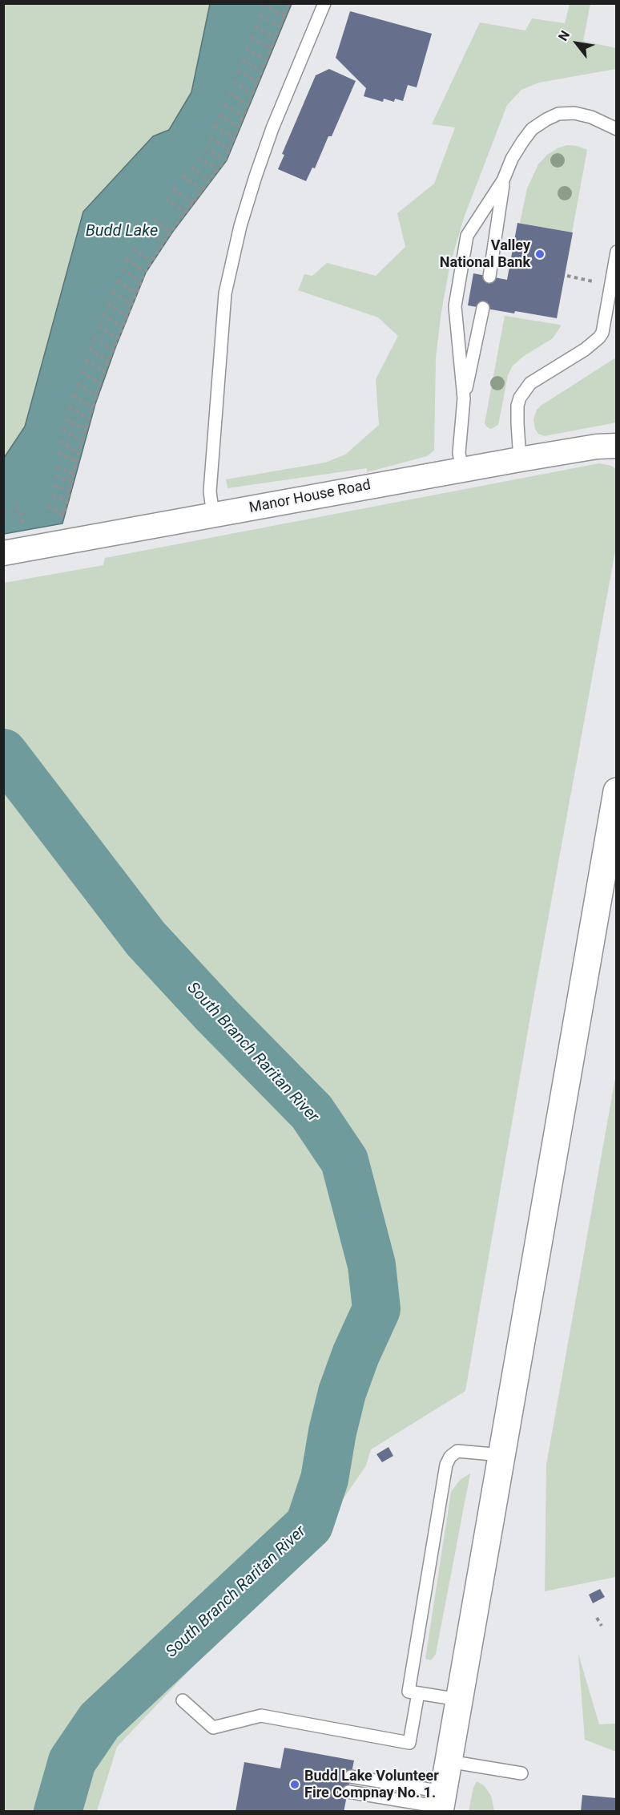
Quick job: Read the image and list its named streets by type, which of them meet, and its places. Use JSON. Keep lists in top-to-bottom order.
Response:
{
  "streets": {
    "street": ["Manor House Road"]
  },
  "water": ["Budd Lake", "South Branch Raritan River"],
  "places": ["Valley National Bank", "Budd Lake Volunteer Fire Compnay No. 1."],
  "north": "top left"
}
